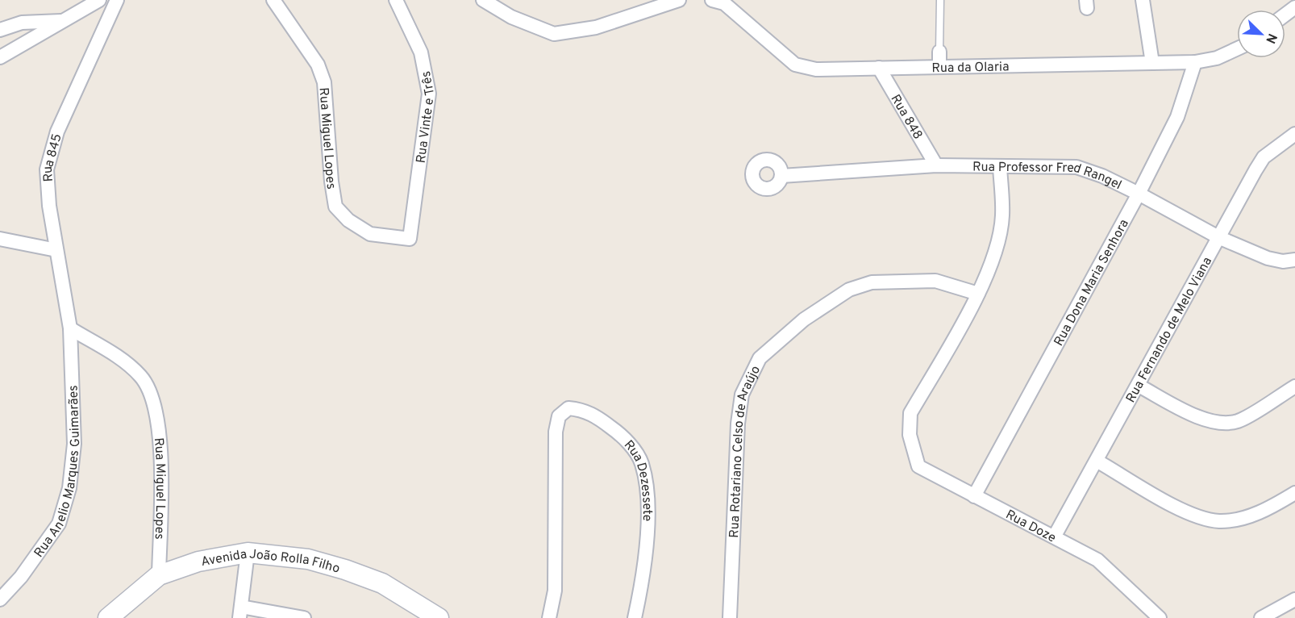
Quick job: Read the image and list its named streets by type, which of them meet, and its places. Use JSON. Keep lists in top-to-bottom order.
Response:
{
  "streets": {
    "street": [
      "Rua da Olaria",
      "Rua Vinte e Três",
      "Rua 848",
      "Rua Miguel Lopes",
      "Rua 845",
      "Rua Professor Fred Rangel",
      "Rua Dona Maria Senhora",
      "Rua Fernando de Melo Viana",
      "Rua Rotariano Celso de Araújo",
      "Rua Anelio Marques Guimarães",
      "Rua Dezessete",
      "Rua Doze",
      "Avenida João Rolla Filho"
    ]
  },
  "crossings": [
    ["Rua da Olaria", "Rua 848"],
    ["Rua da Olaria", "Rua Dona Maria Senhora"],
    ["Rua Vinte e Três", "Rua Miguel Lopes"],
    ["Rua 848", "Rua Professor Fred Rangel"],
    ["Rua Miguel Lopes", "Rua 845"],
    ["Rua Miguel Lopes", "Rua Anelio Marques Guimarães"],
    ["Rua Miguel Lopes", "Avenida João Rolla Filho"],
    ["Rua 845", "Rua Anelio Marques Guimarães"],
    ["Rua Professor Fred Rangel", "Rua Dona Maria Senhora"],
    ["Rua Professor Fred Rangel", "Rua Fernando de Melo Viana"],
    ["Rua Dona Maria Senhora", "Rua Doze"],
    ["Rua Fernando de Melo Viana", "Rua Doze"],
    ["Rua Rotariano Celso de Araújo", "Rua Doze"]
  ],
  "north": "bottom right"
}
